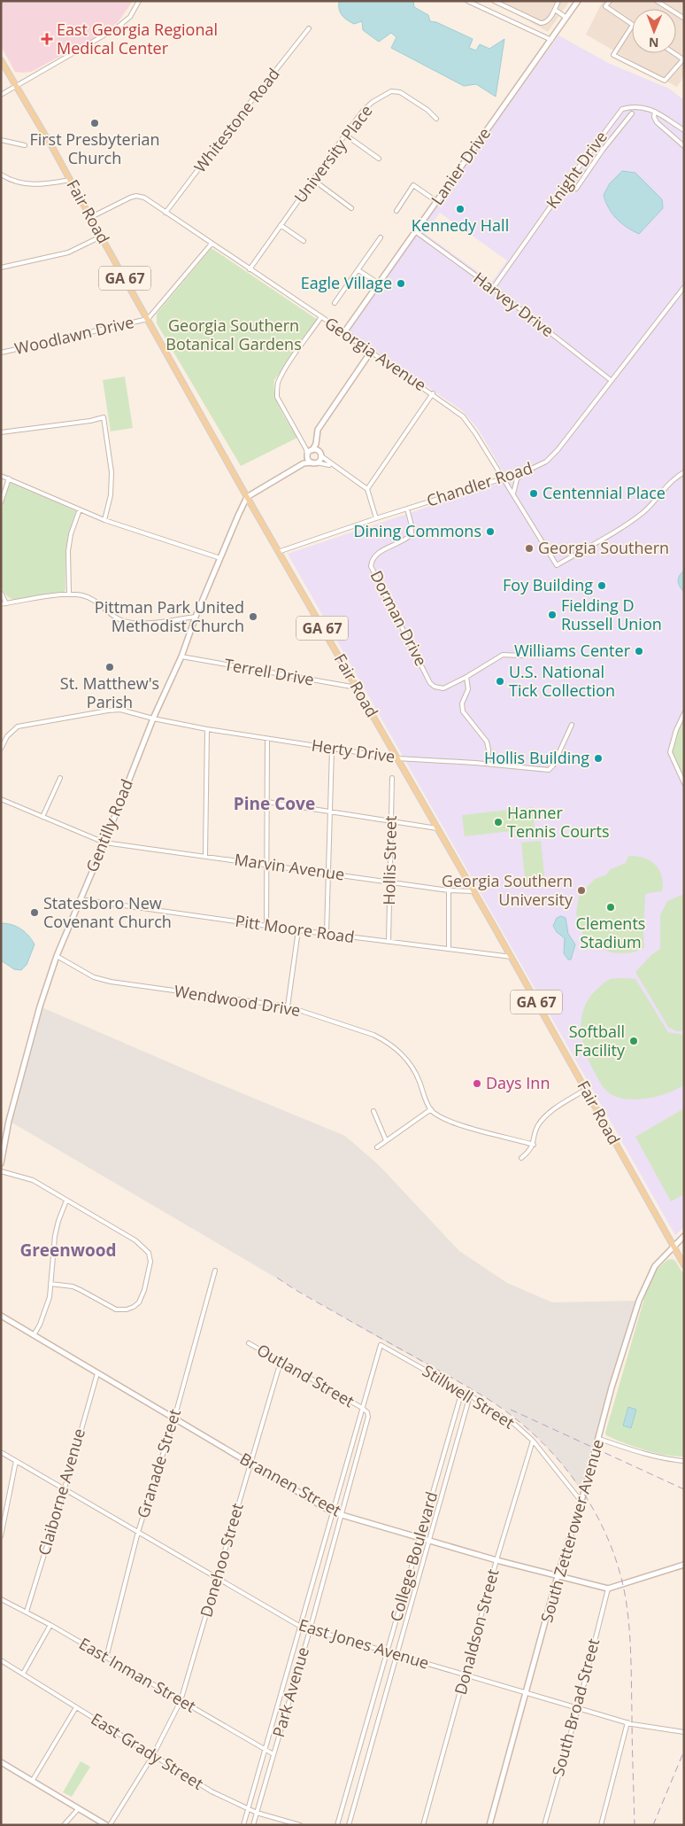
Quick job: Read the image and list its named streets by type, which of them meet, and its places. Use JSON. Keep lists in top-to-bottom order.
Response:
{
  "streets": {
    "main road": ["Fair Road", "GA 67"],
    "street": [
      "Whitestone Road",
      "University Place",
      "Lanier Drive",
      "Knight Drive",
      "Harvey Drive",
      "Woodlawn Drive",
      "Georgia Avenue",
      "Chandler Road",
      "Dorman Drive",
      "Terrell Drive",
      "Herty Drive",
      "Gentilly Road",
      "Hollis Street",
      "Marvin Avenue",
      "Pitt Moore Road",
      "Wendwood Drive",
      "Outland Street",
      "Stillwell Street",
      "Granade Street",
      "Brannen Street",
      "Claiborne Avenue",
      "South Zetterower Avenue",
      "College Boulevard",
      "Donehoo Street",
      "Donaldson Street",
      "East Jones Avenue",
      "East Inman Street",
      "Park Avenue",
      "South Broad Street",
      "East Grady Street"
    ]
  },
  "crossings": [
    ["Whitestone Road", "Georgia Avenue"],
    ["University Place", "Georgia Avenue"],
    ["Lanier Drive", "Harvey Drive"],
    ["Lanier Drive", "Georgia Avenue"],
    ["Knight Drive", "Harvey Drive"],
    ["Fair Road", "Woodlawn Drive"],
    ["Fair Road", "Georgia Avenue"],
    ["Fair Road", "Chandler Road"],
    ["Fair Road", "Terrell Drive"],
    ["Fair Road", "Herty Drive"],
    ["Fair Road", "Gentilly Road"],
    ["Fair Road", "Marvin Avenue"],
    ["Fair Road", "Pitt Moore Road"],
    ["Fair Road", "South Zetterower Avenue"],
    ["Harvey Drive", "Chandler Road"],
    ["Georgia Avenue", "Chandler Road"],
    ["Chandler Road", "Dorman Drive"],
    ["Terrell Drive", "Gentilly Road"],
    ["Herty Drive", "Gentilly Road"],
    ["Gentilly Road", "Marvin Avenue"],
    ["Gentilly Road", "Pitt Moore Road"],
    ["Gentilly Road", "Wendwood Drive"],
    ["Hollis Street", "Marvin Avenue"],
    ["Hollis Street", "Pitt Moore Road"],
    ["Outland Street", "Donehoo Street"],
    ["Outland Street", "Park Avenue"],
    ["Stillwell Street", "South Zetterower Avenue"],
    ["Stillwell Street", "College Boulevard"],
    ["Stillwell Street", "Donaldson Street"],
    ["Stillwell Street", "Park Avenue"],
    ["Granade Street", "Brannen Street"],
    ["Granade Street", "East Jones Avenue"],
    ["Granade Street", "East Inman Street"],
    ["Brannen Street", "Claiborne Avenue"],
    ["Brannen Street", "South Zetterower Avenue"],
    ["Brannen Street", "College Boulevard"],
    ["Brannen Street", "Donehoo Street"],
    ["Brannen Street", "Donaldson Street"],
    ["Brannen Street", "Park Avenue"],
    ["Brannen Street", "South Broad Street"],
    ["Claiborne Avenue", "East Jones Avenue"],
    ["Claiborne Avenue", "East Inman Street"],
    ["South Zetterower Avenue", "East Jones Avenue"],
    ["College Boulevard", "East Jones Avenue"],
    ["Donehoo Street", "East Jones Avenue"],
    ["Donehoo Street", "East Inman Street"],
    ["Donehoo Street", "East Grady Street"],
    ["Donaldson Street", "East Jones Avenue"],
    ["East Jones Avenue", "Park Avenue"],
    ["East Jones Avenue", "South Broad Street"],
    ["East Inman Street", "Park Avenue"],
    ["Park Avenue", "East Grady Street"]
  ],
  "districts": ["Pine Cove", "Greenwood"],
  "parks": ["Georgia Southern Botanical Gardens"],
  "places": {
    "health": ["East Georgia Regional Medical Center"],
    "other": [
      "First Presbyterian Church",
      "Kennedy Hall",
      "Eagle Village",
      "Centennial Place",
      "Dining Commons",
      "Georgia Southern",
      "Foy Building",
      "Fielding D Russell Union",
      "Pittman Park United Methodist Church",
      "Williams Center",
      "St. Matthew's Parish",
      "U.S. National Tick Collection",
      "Hollis Building",
      "Hanner Tennis Courts",
      "Georgia Southern University",
      "Clements Stadium",
      "Statesboro New Covenant Church",
      "Softball Facility",
      "Days Inn"
    ]
  },
  "north": "bottom"
}
